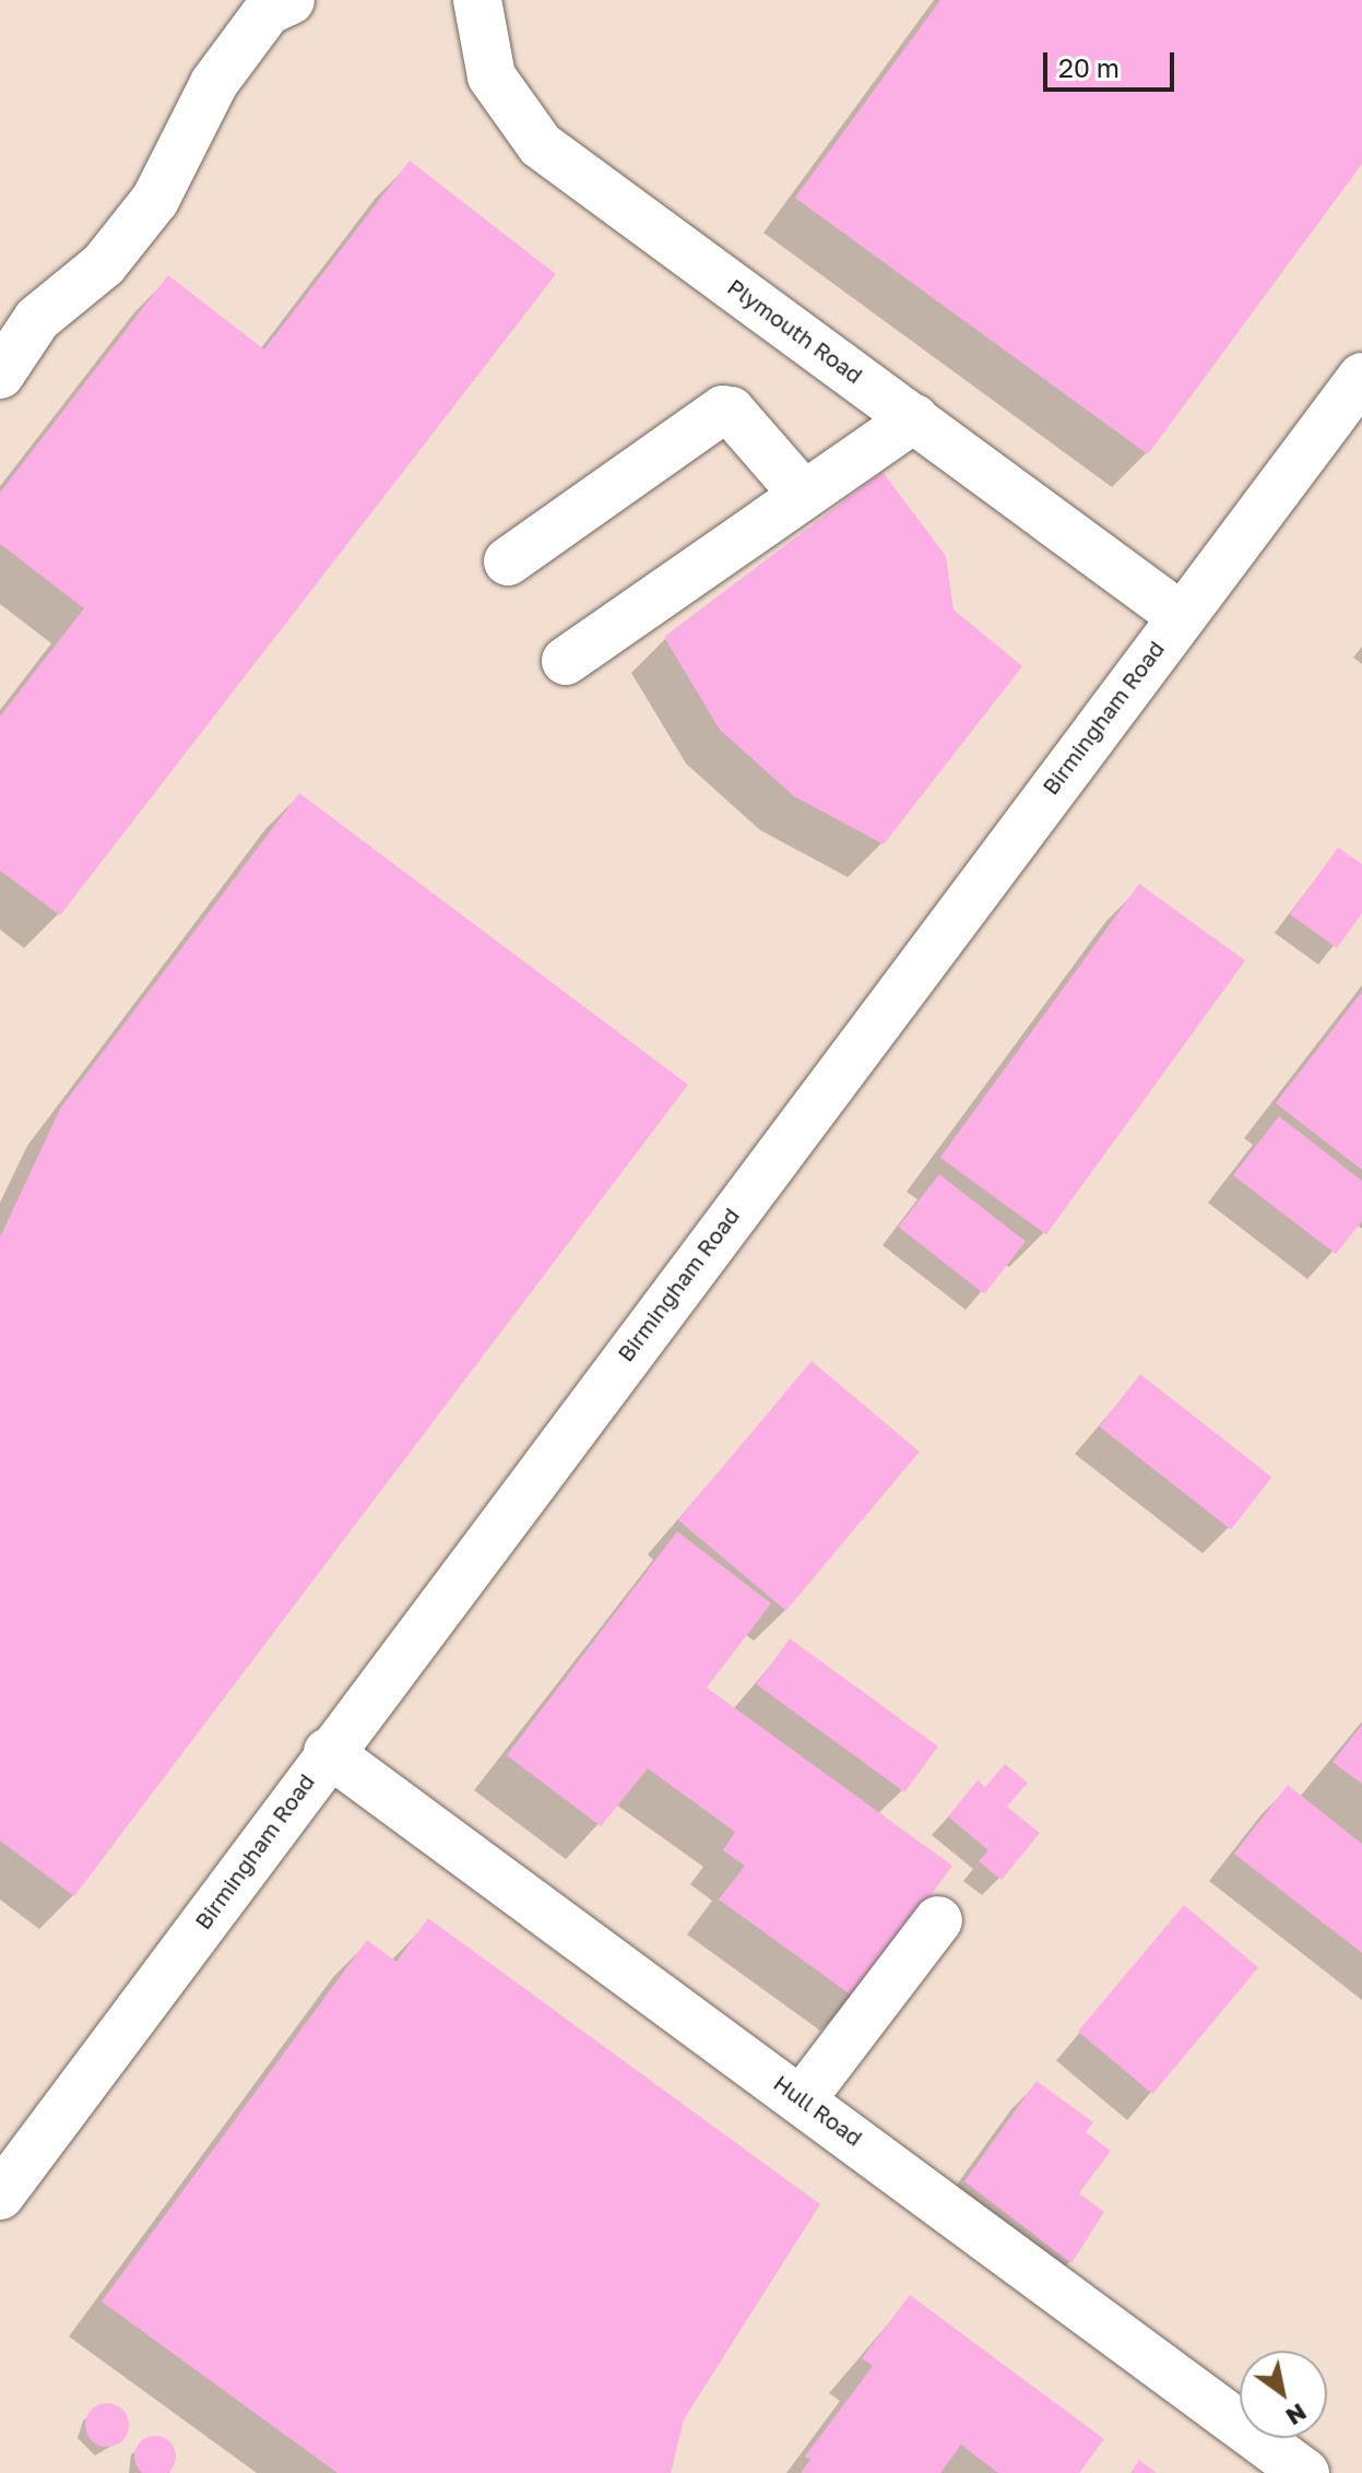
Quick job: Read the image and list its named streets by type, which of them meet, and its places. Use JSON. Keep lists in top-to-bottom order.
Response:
{
  "streets": {
    "street": ["Plymouth Road", "Birmingham Road", "Hull Road"]
  },
  "crossings": [
    ["Plymouth Road", "Birmingham Road"],
    ["Birmingham Road", "Hull Road"]
  ],
  "scale_bar": "20 m",
  "north": "bottom right"
}
